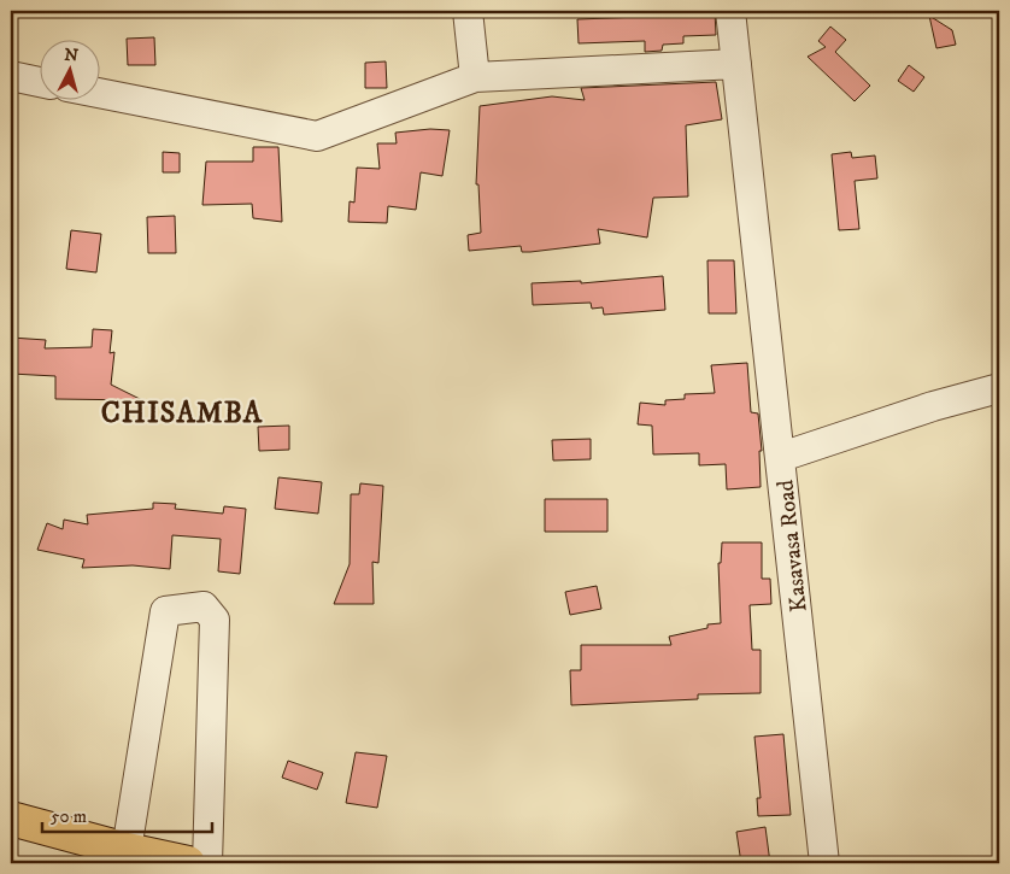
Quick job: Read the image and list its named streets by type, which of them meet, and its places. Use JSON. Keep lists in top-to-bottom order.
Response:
{
  "streets": {
    "street": ["Kasavasa Road"]
  },
  "districts": ["CHISAMBA"],
  "scale_bar": "50 m",
  "north": "top"
}
